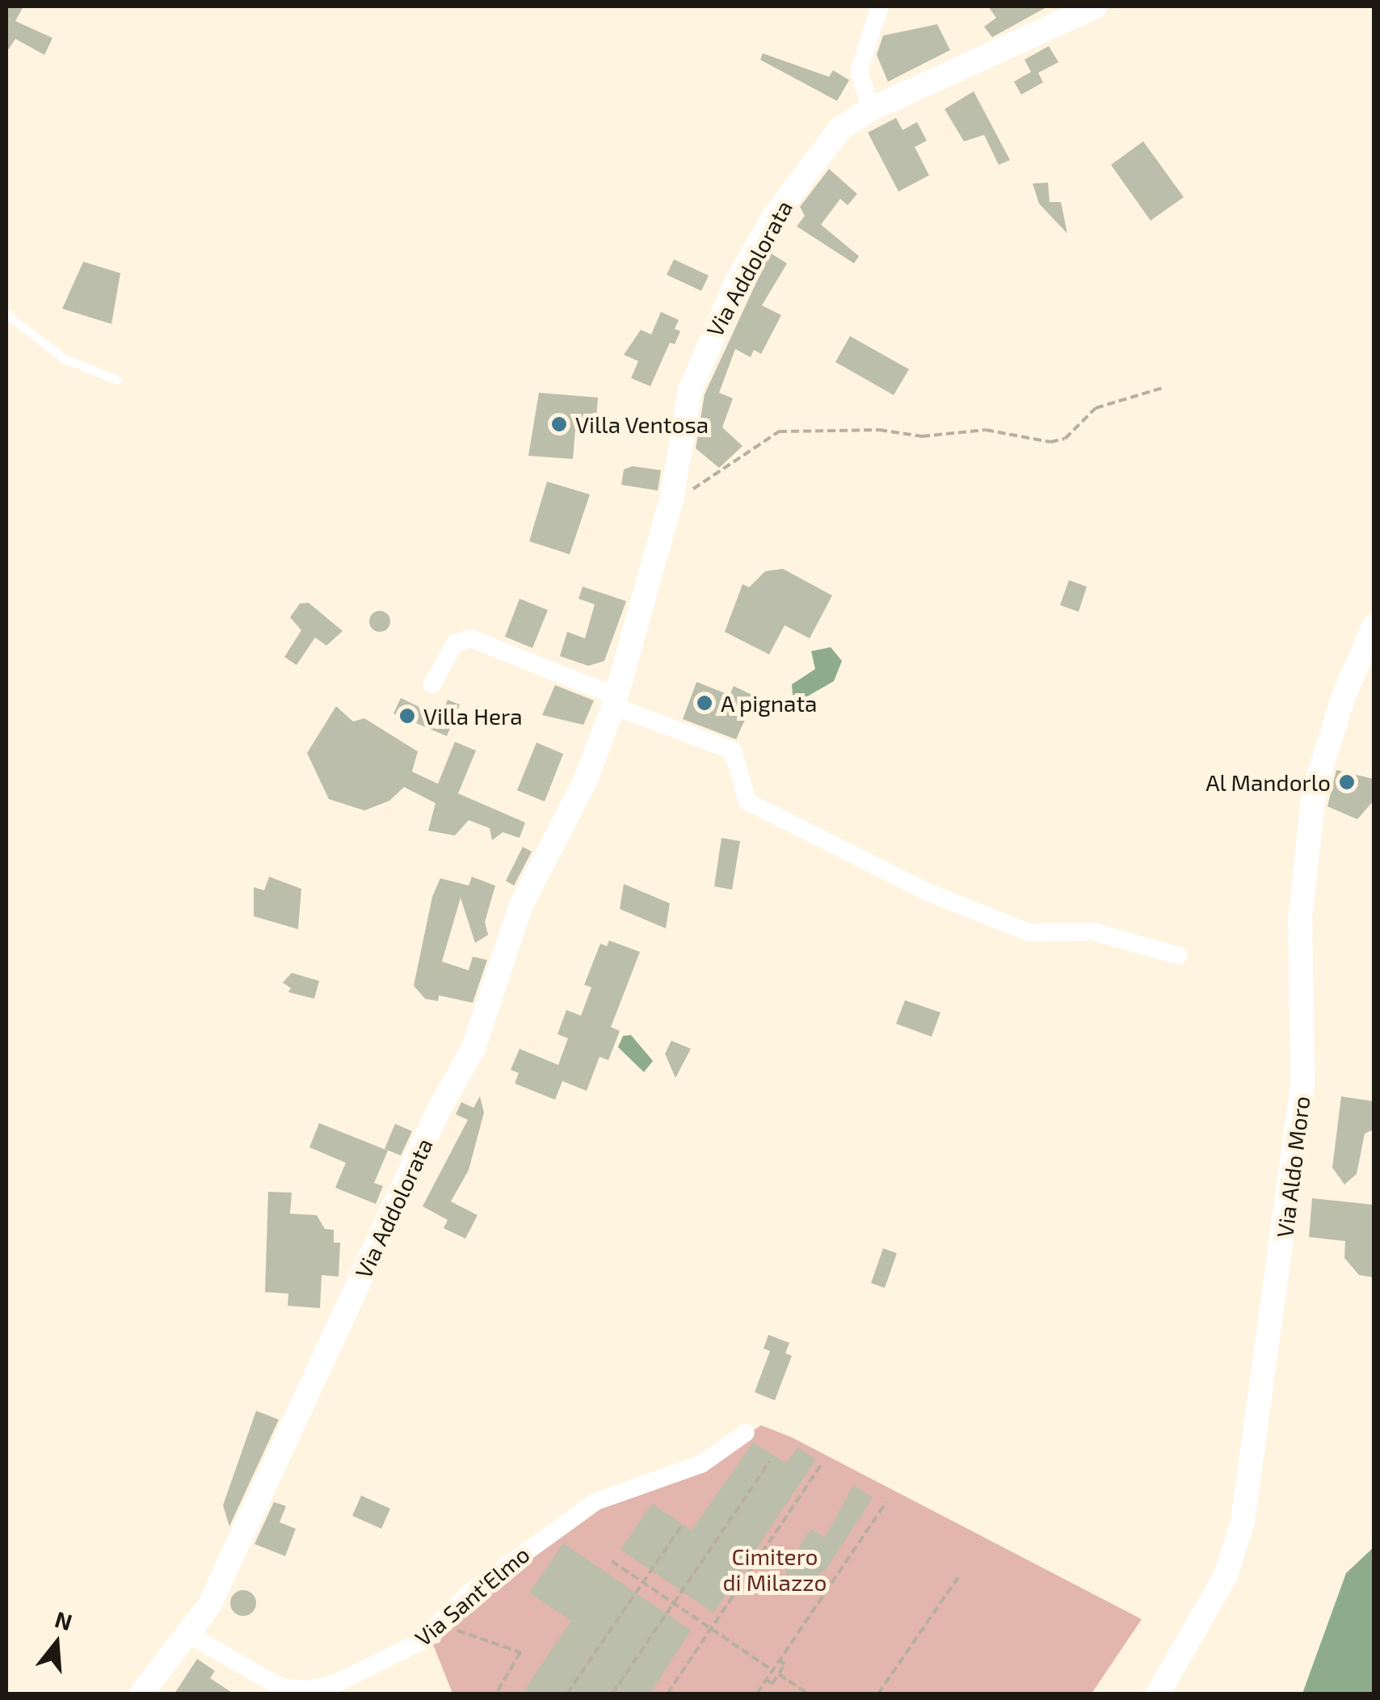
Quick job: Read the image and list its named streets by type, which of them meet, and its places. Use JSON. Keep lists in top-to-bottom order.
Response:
{
  "streets": {
    "street": ["Via Addolorata", "Via Aldo Moro", "Via Sant'Elmo"]
  },
  "crossings": [
    ["Via Addolorata", "Via Sant'Elmo"]
  ],
  "parks": ["Cimitero di Milazzo"],
  "places": [
    "Villa Ventosa",
    "A pignata",
    "Villa Hera",
    "Al Mandorlo"
  ],
  "north": "top"
}
